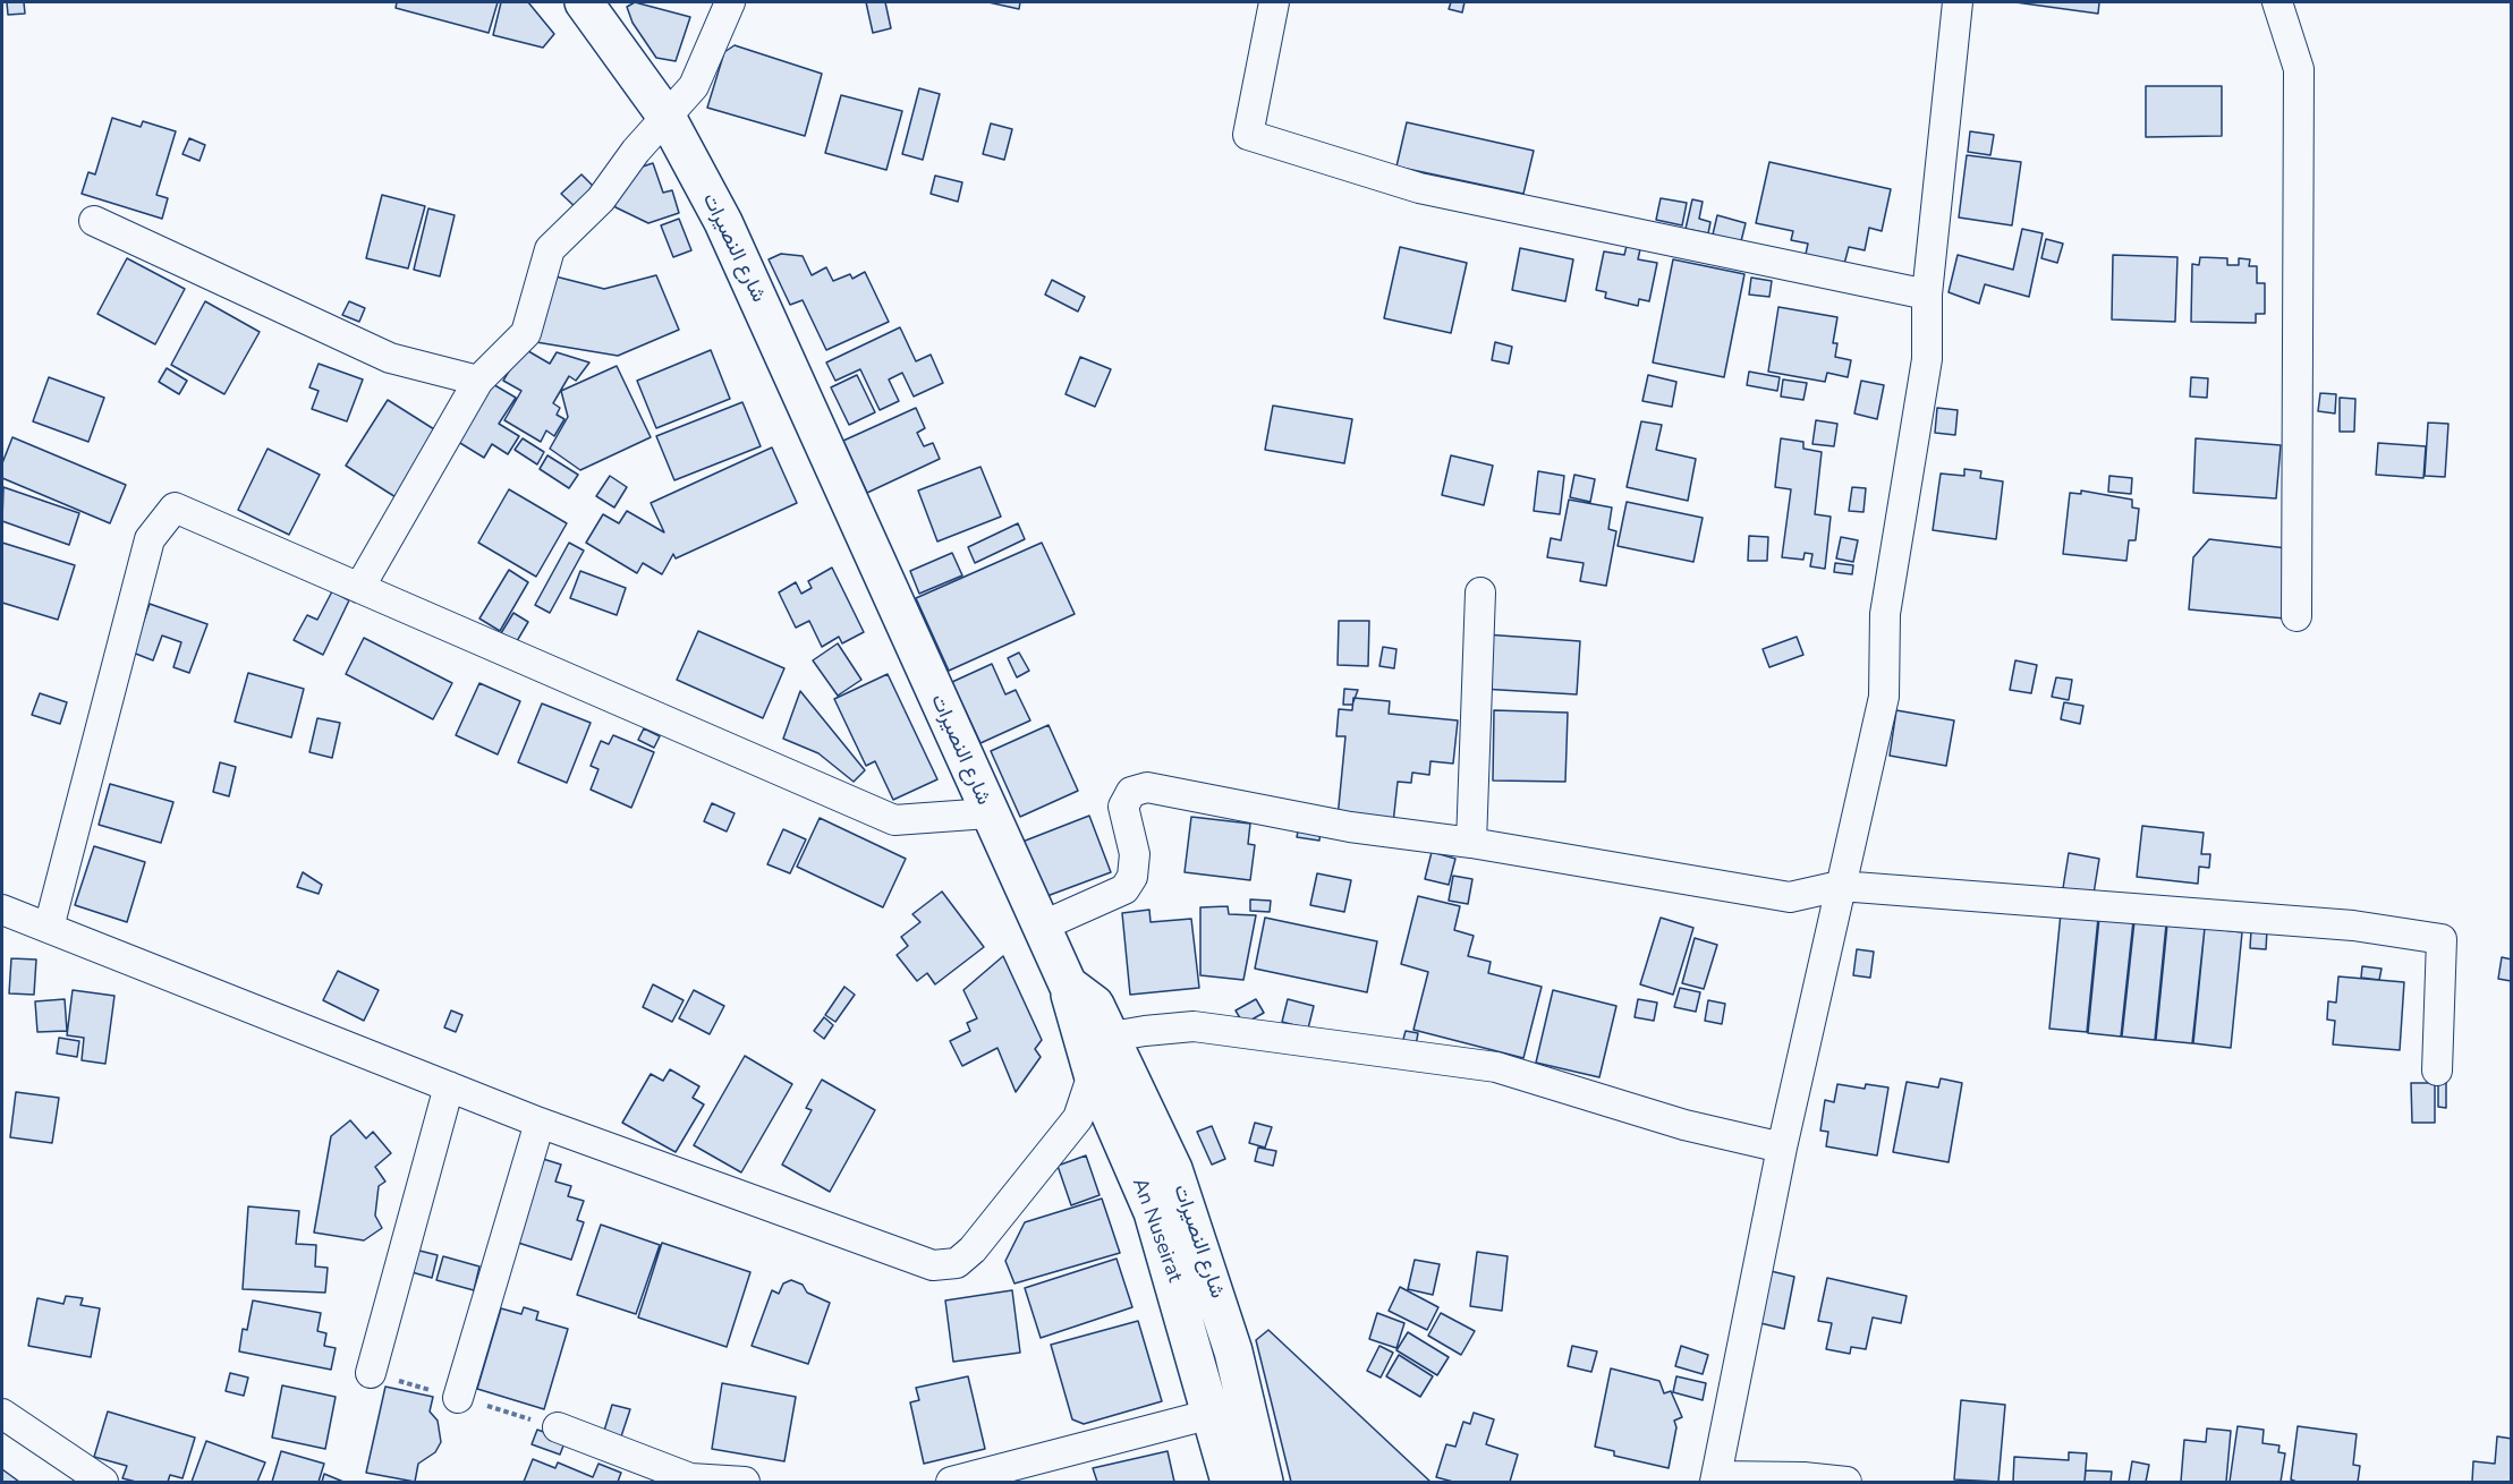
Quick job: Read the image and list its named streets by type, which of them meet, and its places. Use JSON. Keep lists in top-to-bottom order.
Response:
{
  "streets": {
    "main road": ["شارع النصيرات", "An Nuseirat"]
  },
  "crossings": [
    ["شارع النصيرات", "An Nuseirat"]
  ]
}
